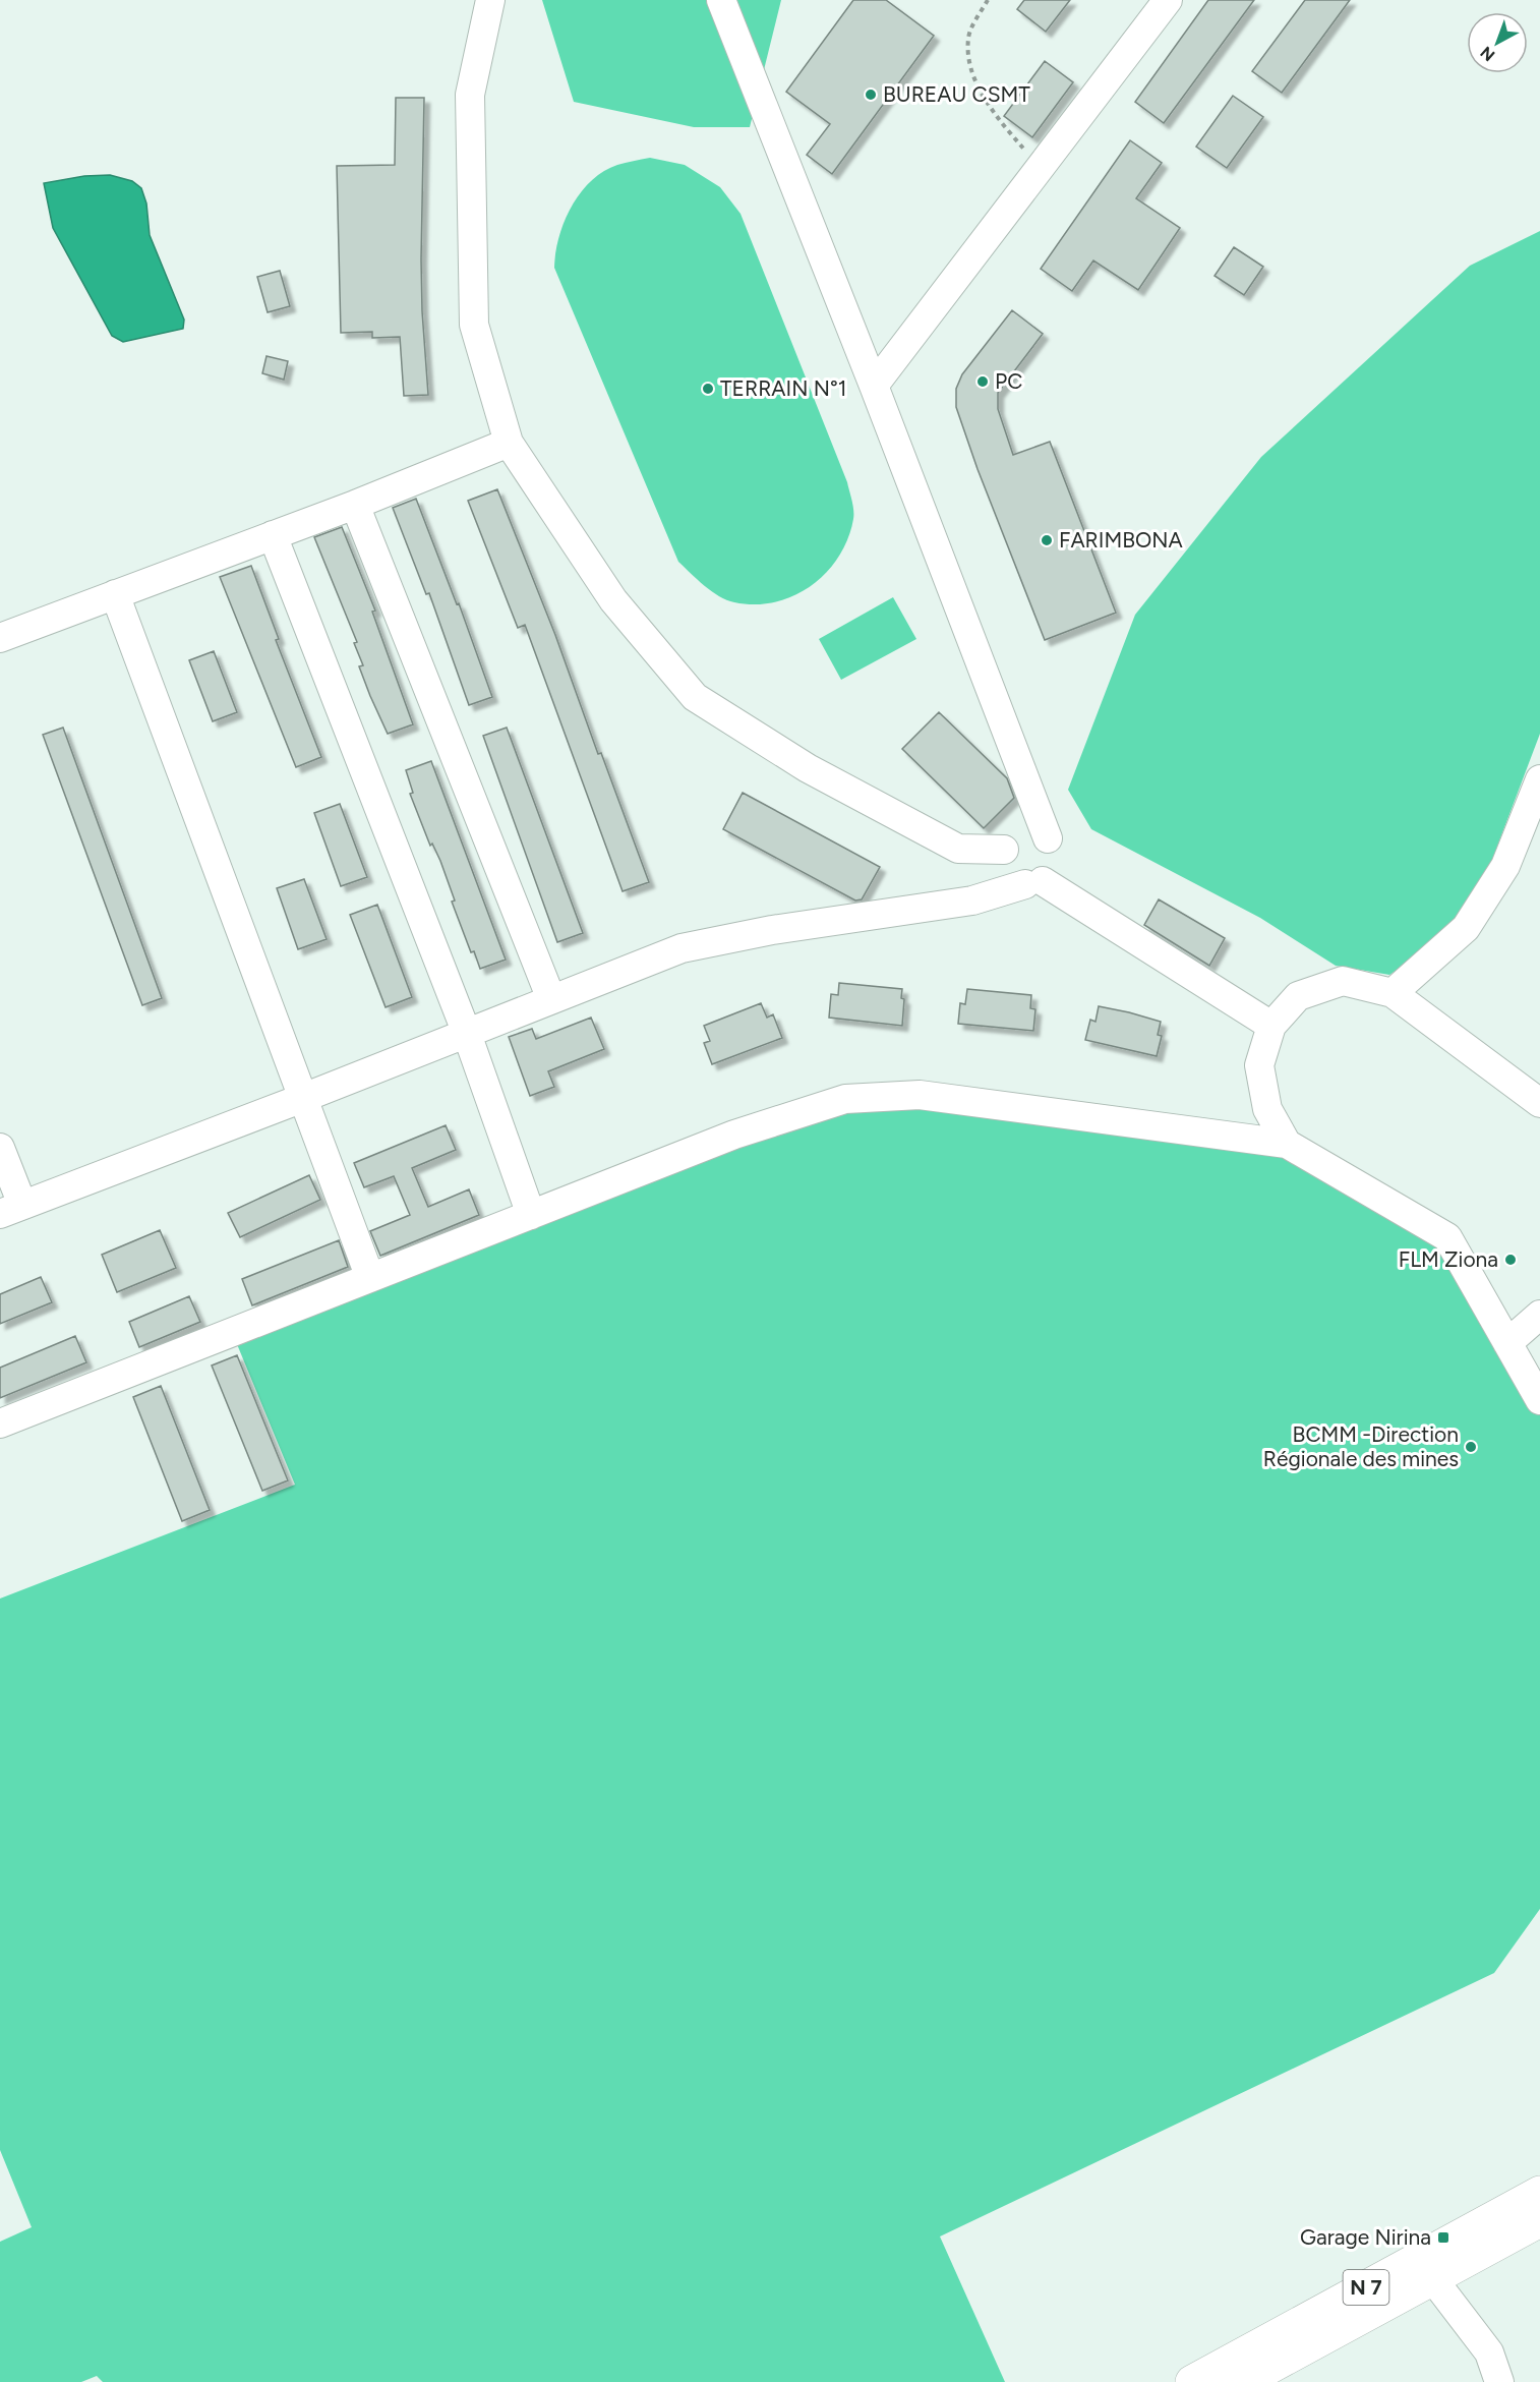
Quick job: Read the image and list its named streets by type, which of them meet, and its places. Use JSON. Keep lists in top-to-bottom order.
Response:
{
  "streets": {
    "main road": ["N 7"]
  },
  "places": {
    "other": [
      "BUREAU CSMT",
      "PC",
      "TERRAIN N°1",
      "FARIMBONA",
      "FLM Ziona",
      "BCMM -Direction Régionale des mines"
    ],
    "transit": ["Garage Nirina"]
  },
  "north": "bottom left"
}
